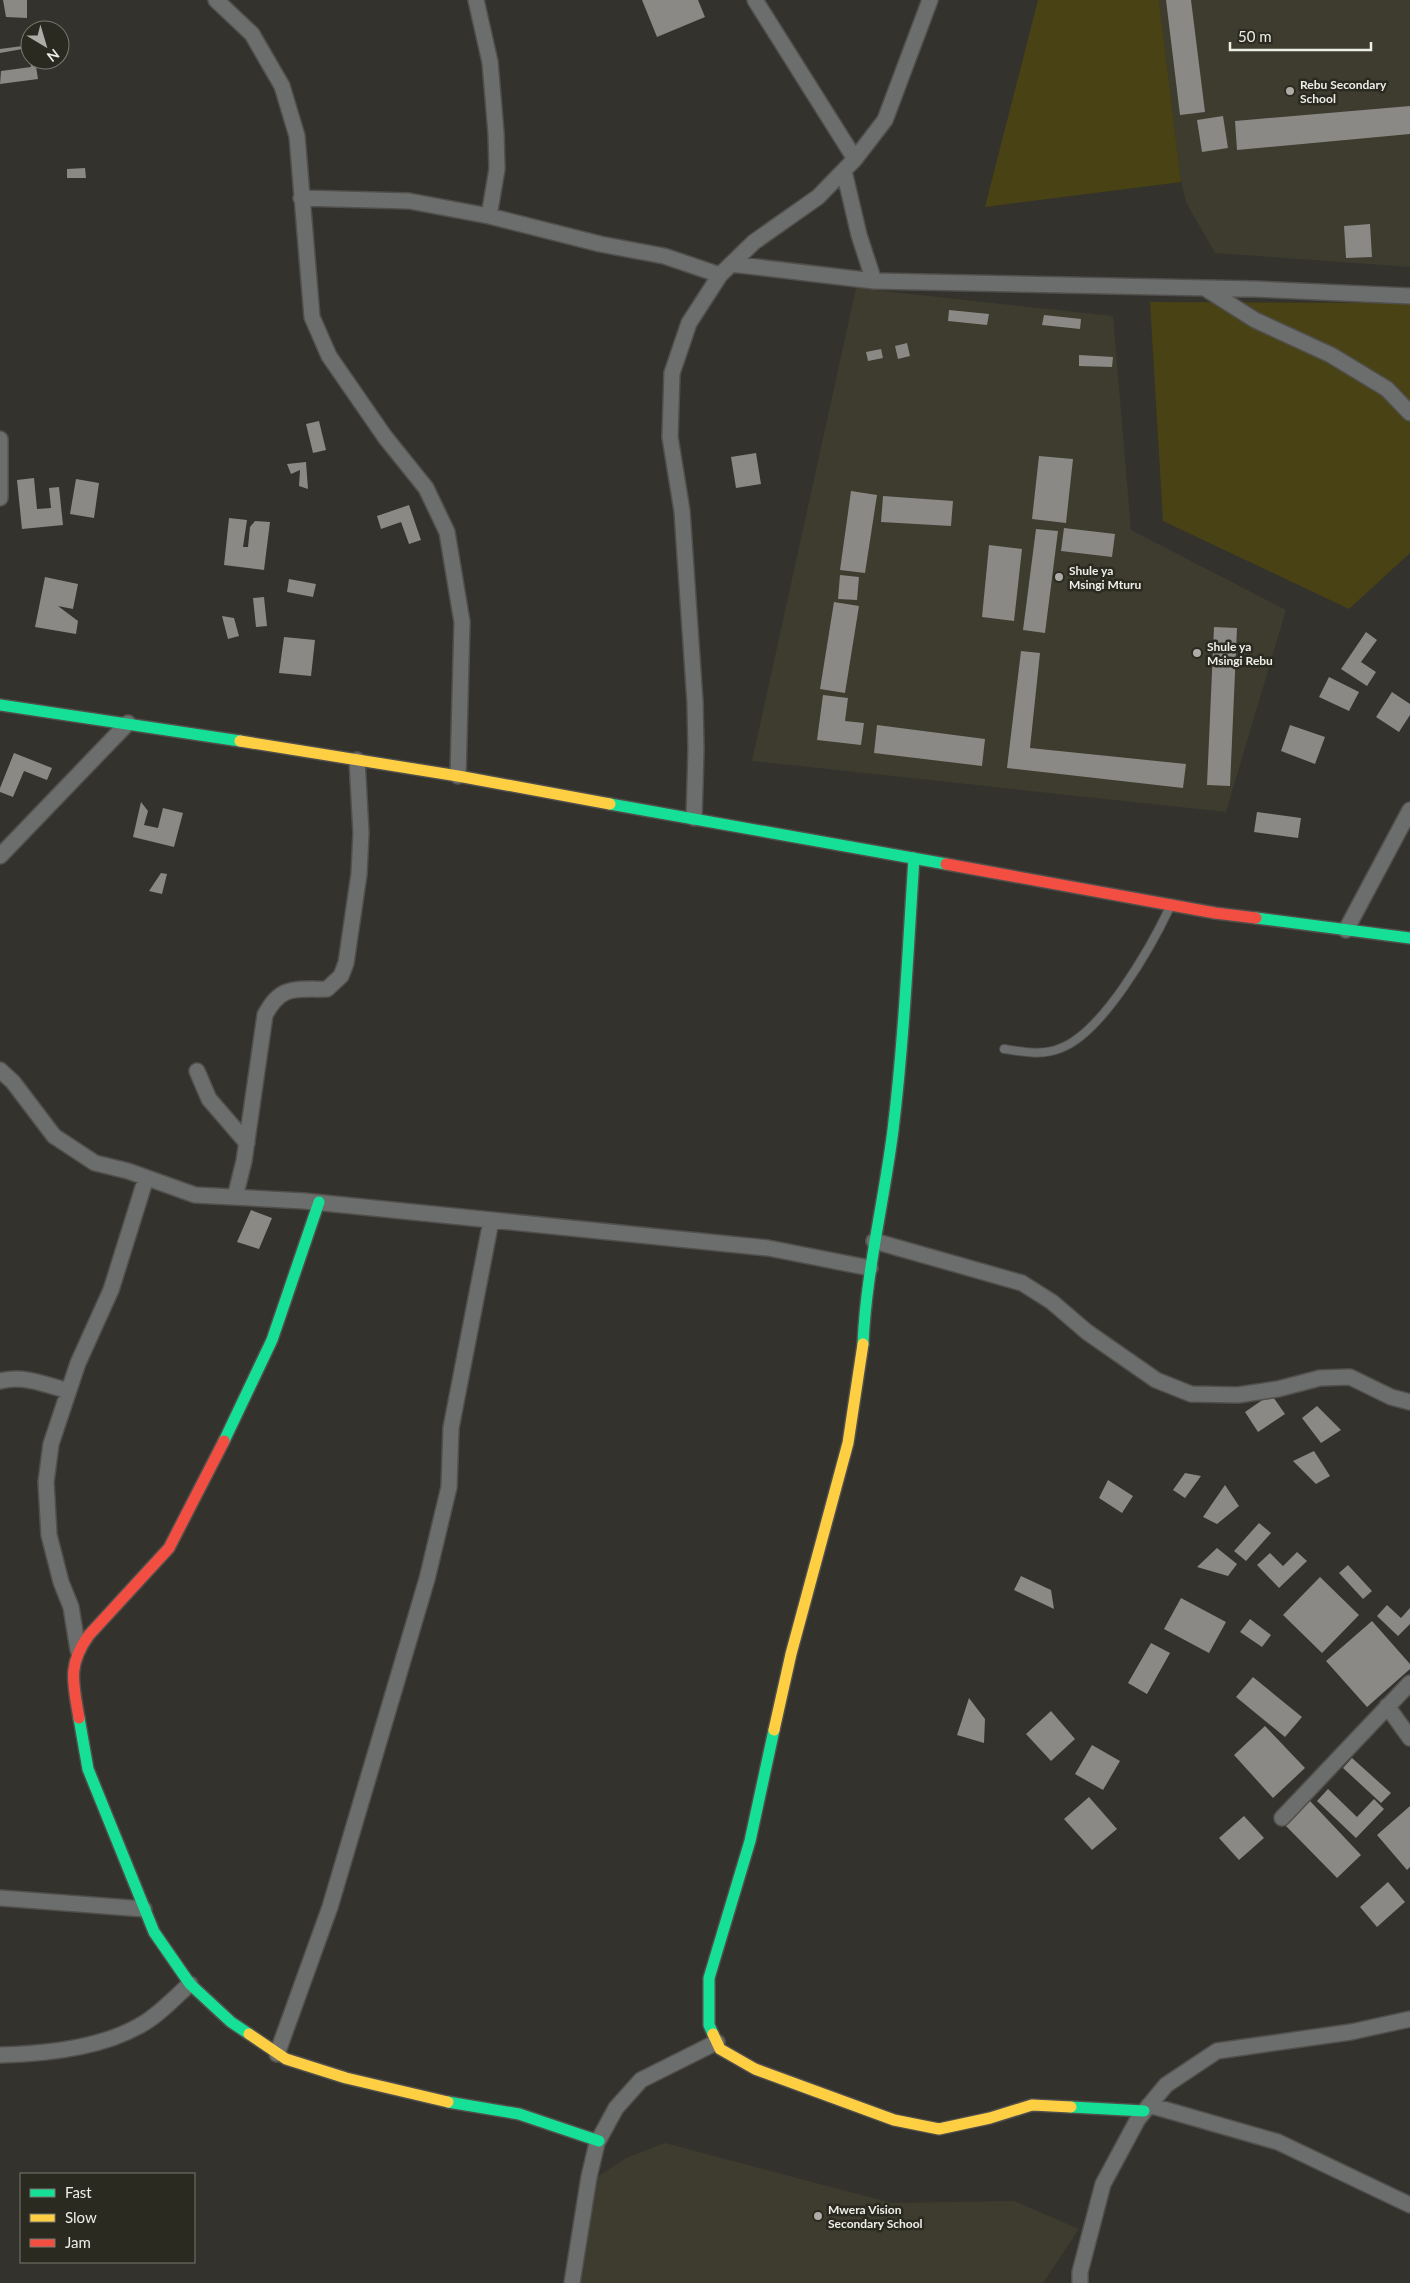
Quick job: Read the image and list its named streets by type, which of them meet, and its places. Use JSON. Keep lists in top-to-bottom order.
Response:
{
  "places": [
    "Rebu Secondary School",
    "Shule ya Msingi Mturu",
    "Shule ya Msingi Rebu",
    "Mwera Vision Secondary School"
  ],
  "legend": ["Fast", "Slow", "Jam"],
  "scale_bar": "50 m",
  "north": "bottom right"
}
